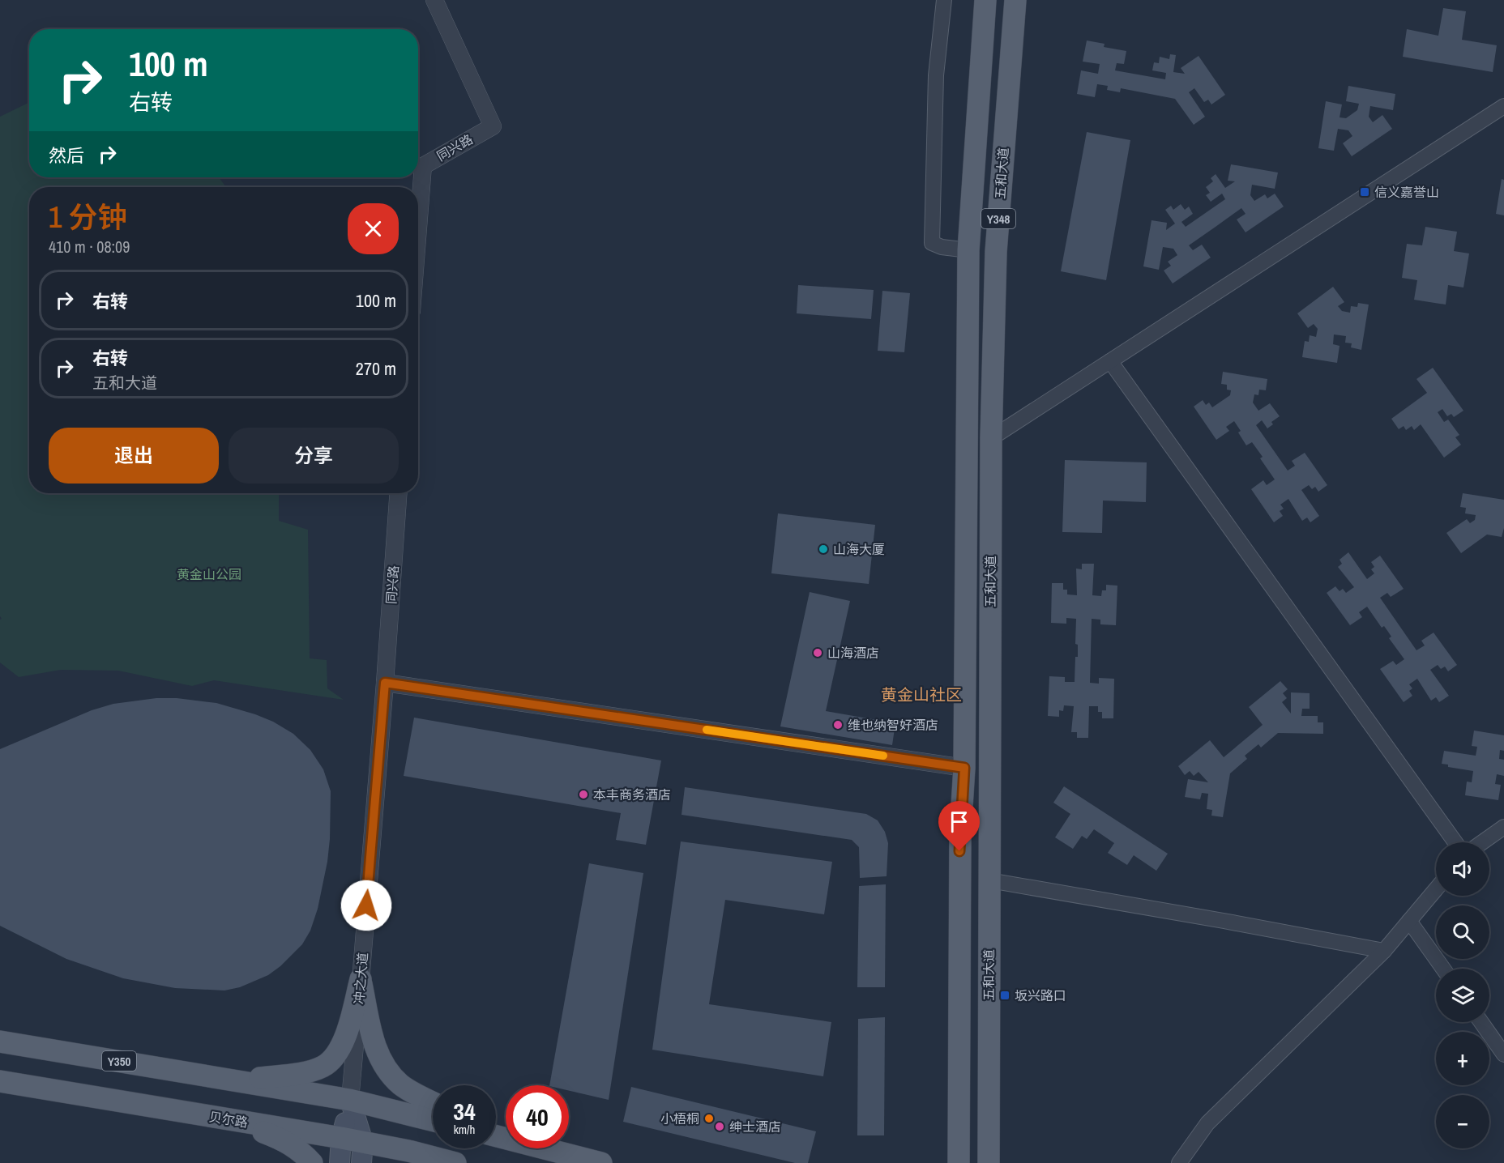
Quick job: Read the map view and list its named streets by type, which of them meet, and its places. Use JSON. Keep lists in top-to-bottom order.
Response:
{
  "streets": {
    "main road": [
      "五和大道",
      "Y348",
      "冲之大道",
      "Y350",
      "贝尔路"
    ],
    "street": ["同兴路"]
  },
  "crossings": [
    ["同兴路", "冲之大道"],
    ["冲之大道", "Y350"],
    ["冲之大道", "贝尔路"]
  ],
  "districts": ["黄金山社区"],
  "parks": ["黄金山公园"],
  "places": {
    "transit": ["信义嘉誉山", "坂兴路口"],
    "other": [
      "山海大厦",
      "山海酒店",
      "维也纳智好酒店",
      "本丰商务酒店",
      "小梧桐",
      "绅士酒店"
    ]
  },
  "page": {
    "turn": ["100 m", "右转"],
    "then": "然后",
    "heading": ["1 分钟", "410 m · 08:09"],
    "list": [
      {
        "name": "右转",
        "value": "100 m"
      },
      {
        "name": "右转",
        "note": "五和大道",
        "value": "270 m"
      }
    ],
    "buttons": ["退出", "分享"],
    "map_buttons": ["+", "−"],
    "speed": "34 km/h",
    "limit": "40"
  }
}
